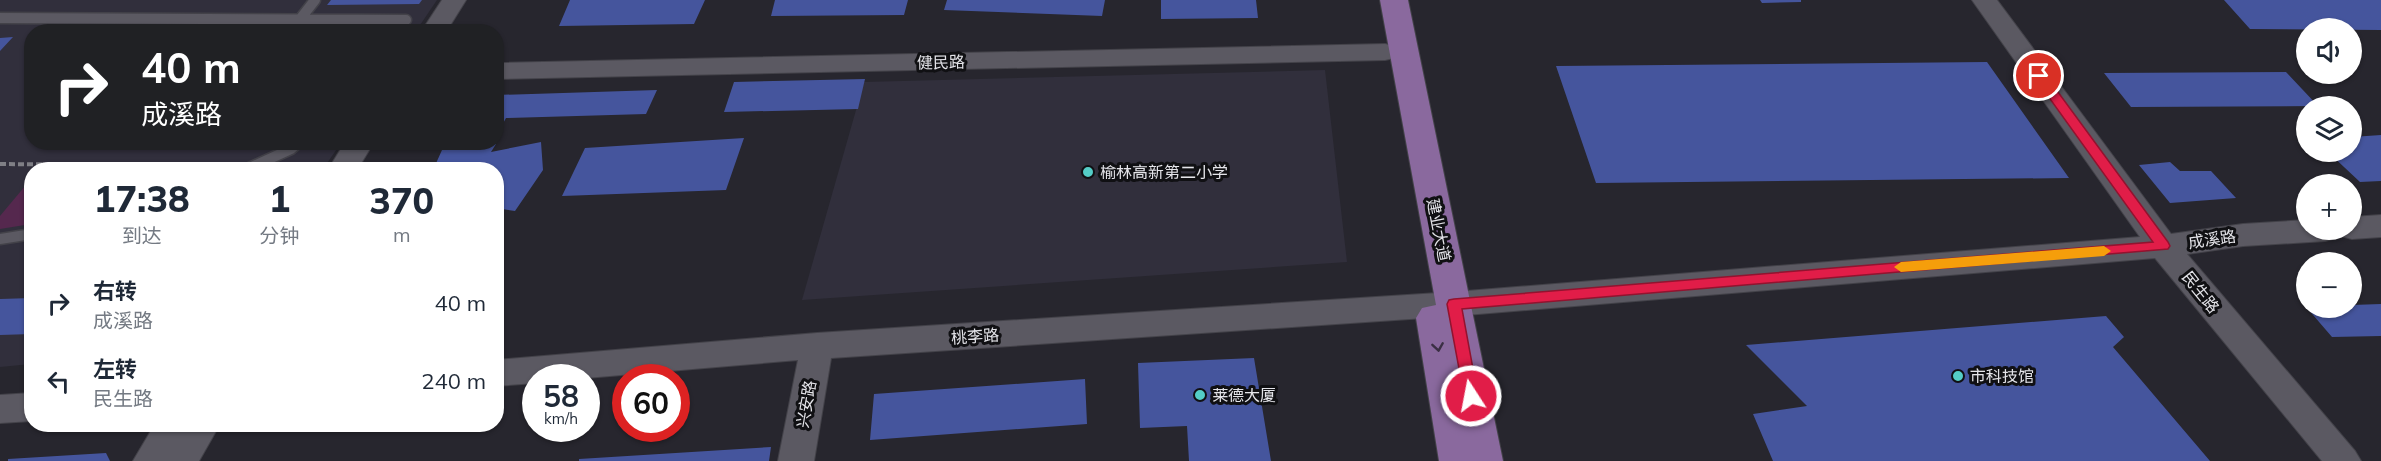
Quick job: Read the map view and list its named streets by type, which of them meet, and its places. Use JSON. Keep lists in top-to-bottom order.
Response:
{
  "streets": {
    "main road": [
      "健民路",
      "建业大道",
      "成溪路",
      "民生路",
      "桃李路",
      "兴安路"
    ]
  },
  "crossings": [
    ["健民路", "建业大道"],
    ["建业大道", "成溪路"],
    ["建业大道", "桃李路"],
    ["成溪路", "民生路"],
    ["成溪路", "桃李路"],
    ["桃李路", "兴安路"]
  ],
  "places": ["榆林高新第二小学", "市科技馆", "莱德大厦"],
  "page": {
    "map_buttons": ["+", "−"],
    "turn": ["40 m", "成溪路"],
    "eta": [
      "17:38",
      "到达",
      "1",
      "分钟",
      "370",
      "m"
    ],
    "list": [
      {
        "name": "右转",
        "note": "成溪路",
        "value": "40 m"
      },
      {
        "name": "左转",
        "note": "民生路",
        "value": "240 m"
      }
    ],
    "speed": "58 km/h",
    "limit": "60"
  }
}
